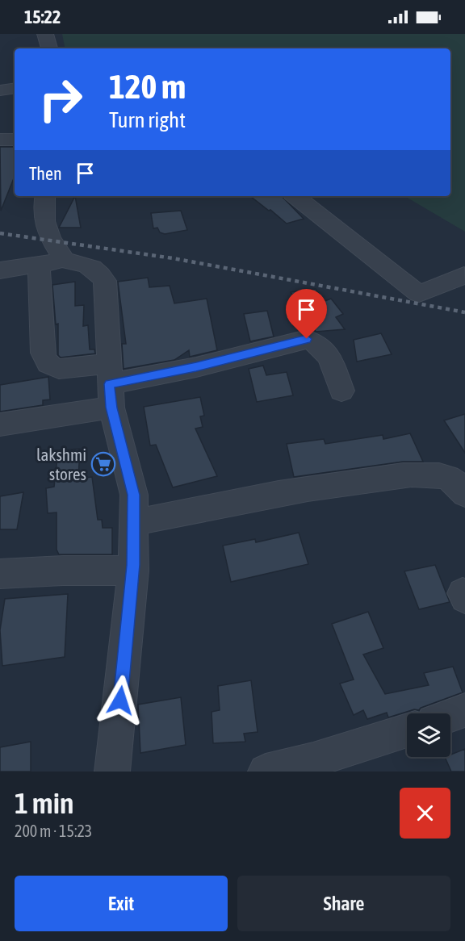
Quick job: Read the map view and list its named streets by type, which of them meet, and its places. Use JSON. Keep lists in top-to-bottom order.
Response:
{
  "places": {
    "supermarket": ["lakshmi stores"]
  },
  "page": {
    "status": "15:22",
    "turn": ["120 m", "Turn right"],
    "then": "Then",
    "heading": ["1 min", "200 m · 15:23"],
    "buttons": ["Exit", "Share"]
  }
}
